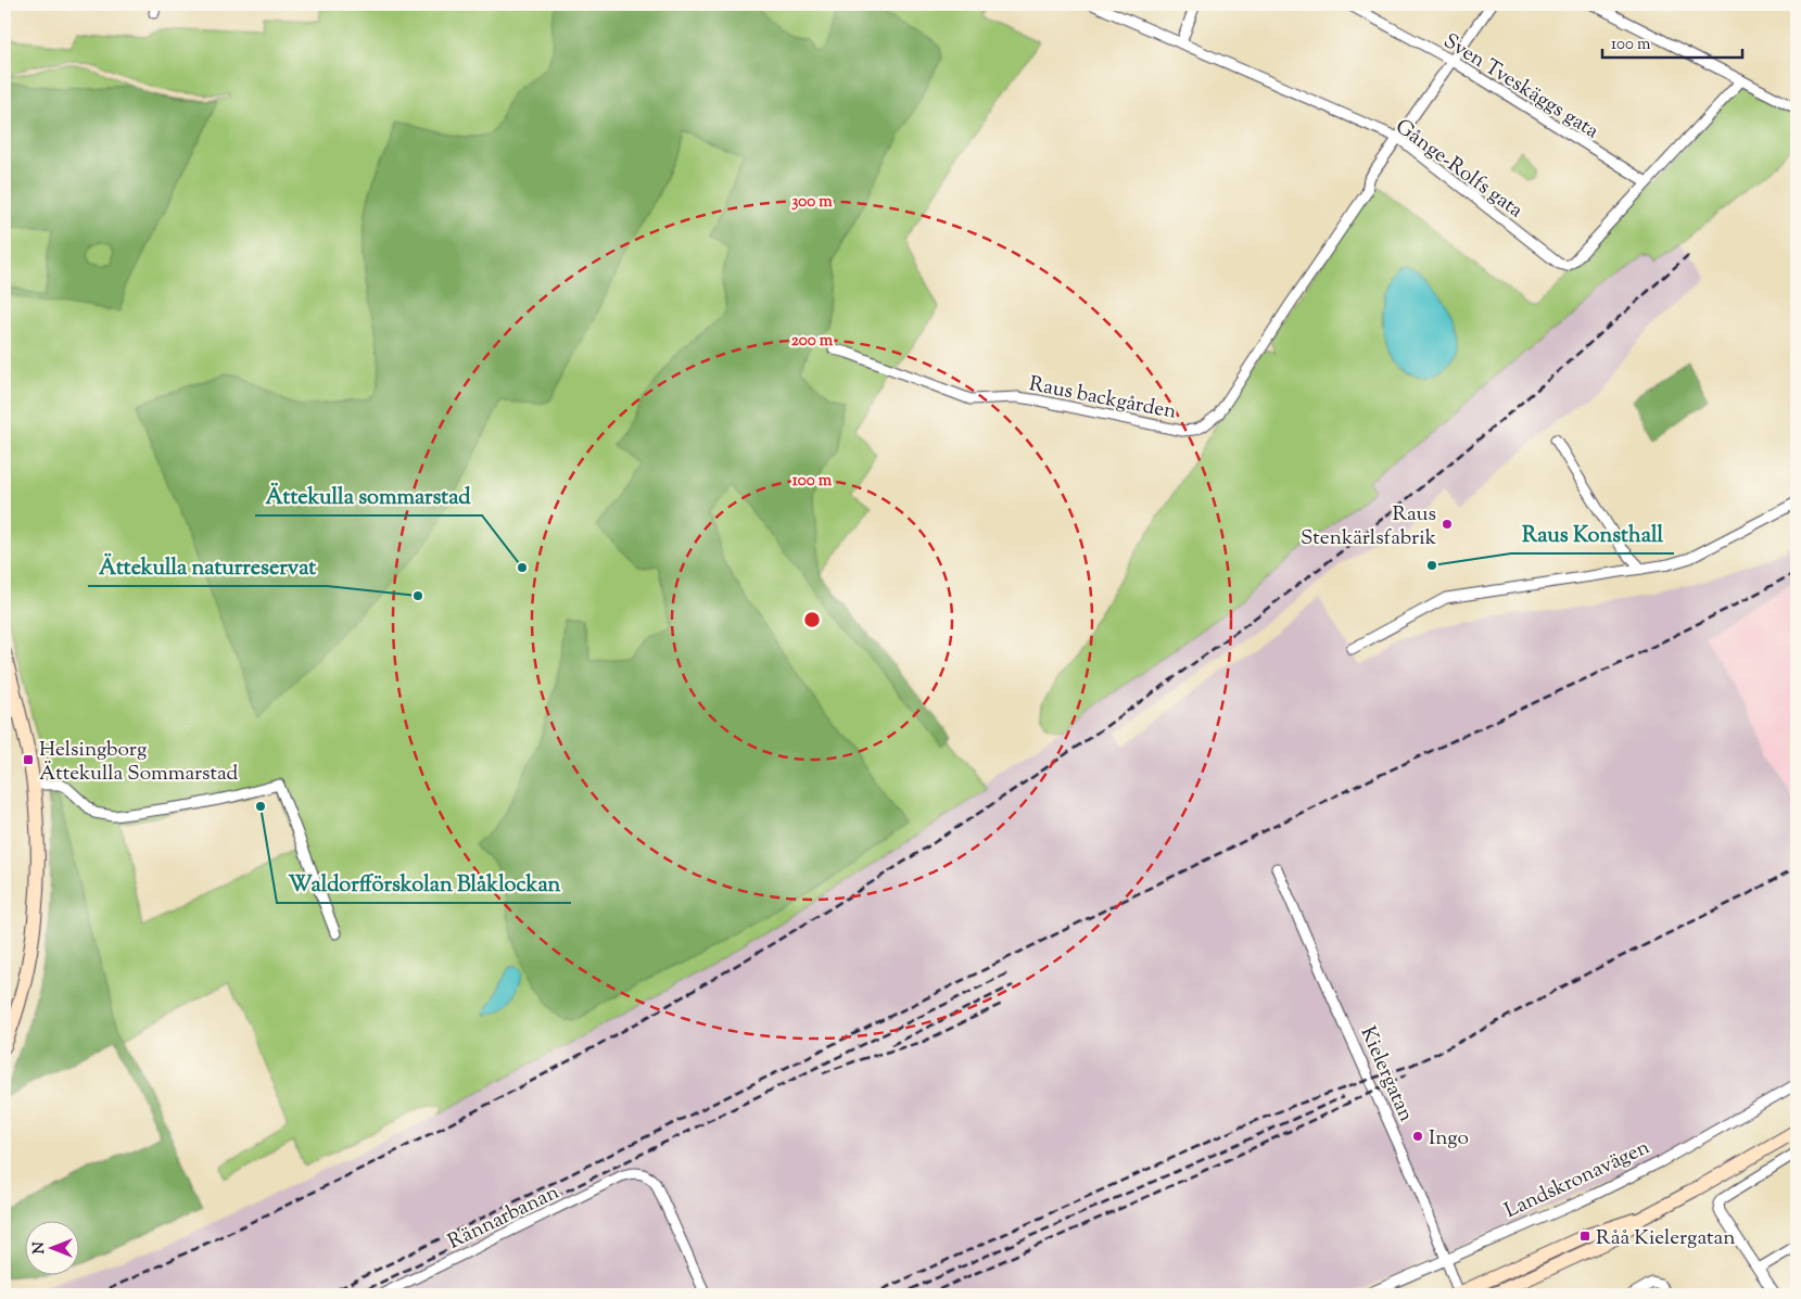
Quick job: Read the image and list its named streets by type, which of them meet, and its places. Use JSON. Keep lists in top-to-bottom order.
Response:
{
  "streets": {
    "street": [
      "Sven Tveskäggs gata",
      "Gånge-Rolfs gata",
      "Raus backgården",
      "Kielergatan",
      "Landskronavägen",
      "Rännarbanan"
    ]
  },
  "crossings": [
    ["Sven Tveskäggs gata", "Gånge-Rolfs gata"],
    ["Sven Tveskäggs gata", "Raus backgården"],
    ["Gånge-Rolfs gata", "Raus backgården"],
    ["Kielergatan", "Landskronavägen"]
  ],
  "places": {
    "other": [
      "Raus Stenkärlsfabrik",
      "Raus Konsthall",
      "Ättekulla sommarstad",
      "Ättekulla naturreservat",
      "Waldorfförskolan Blåklockan",
      "Ingo"
    ],
    "transit": ["Helsingborg Ättekulla Sommarstad", "Råå Kielergatan"]
  },
  "scale_bar": "100 m",
  "north": "left",
  "rings": ["300 m", "200 m", "100 m"]
}
